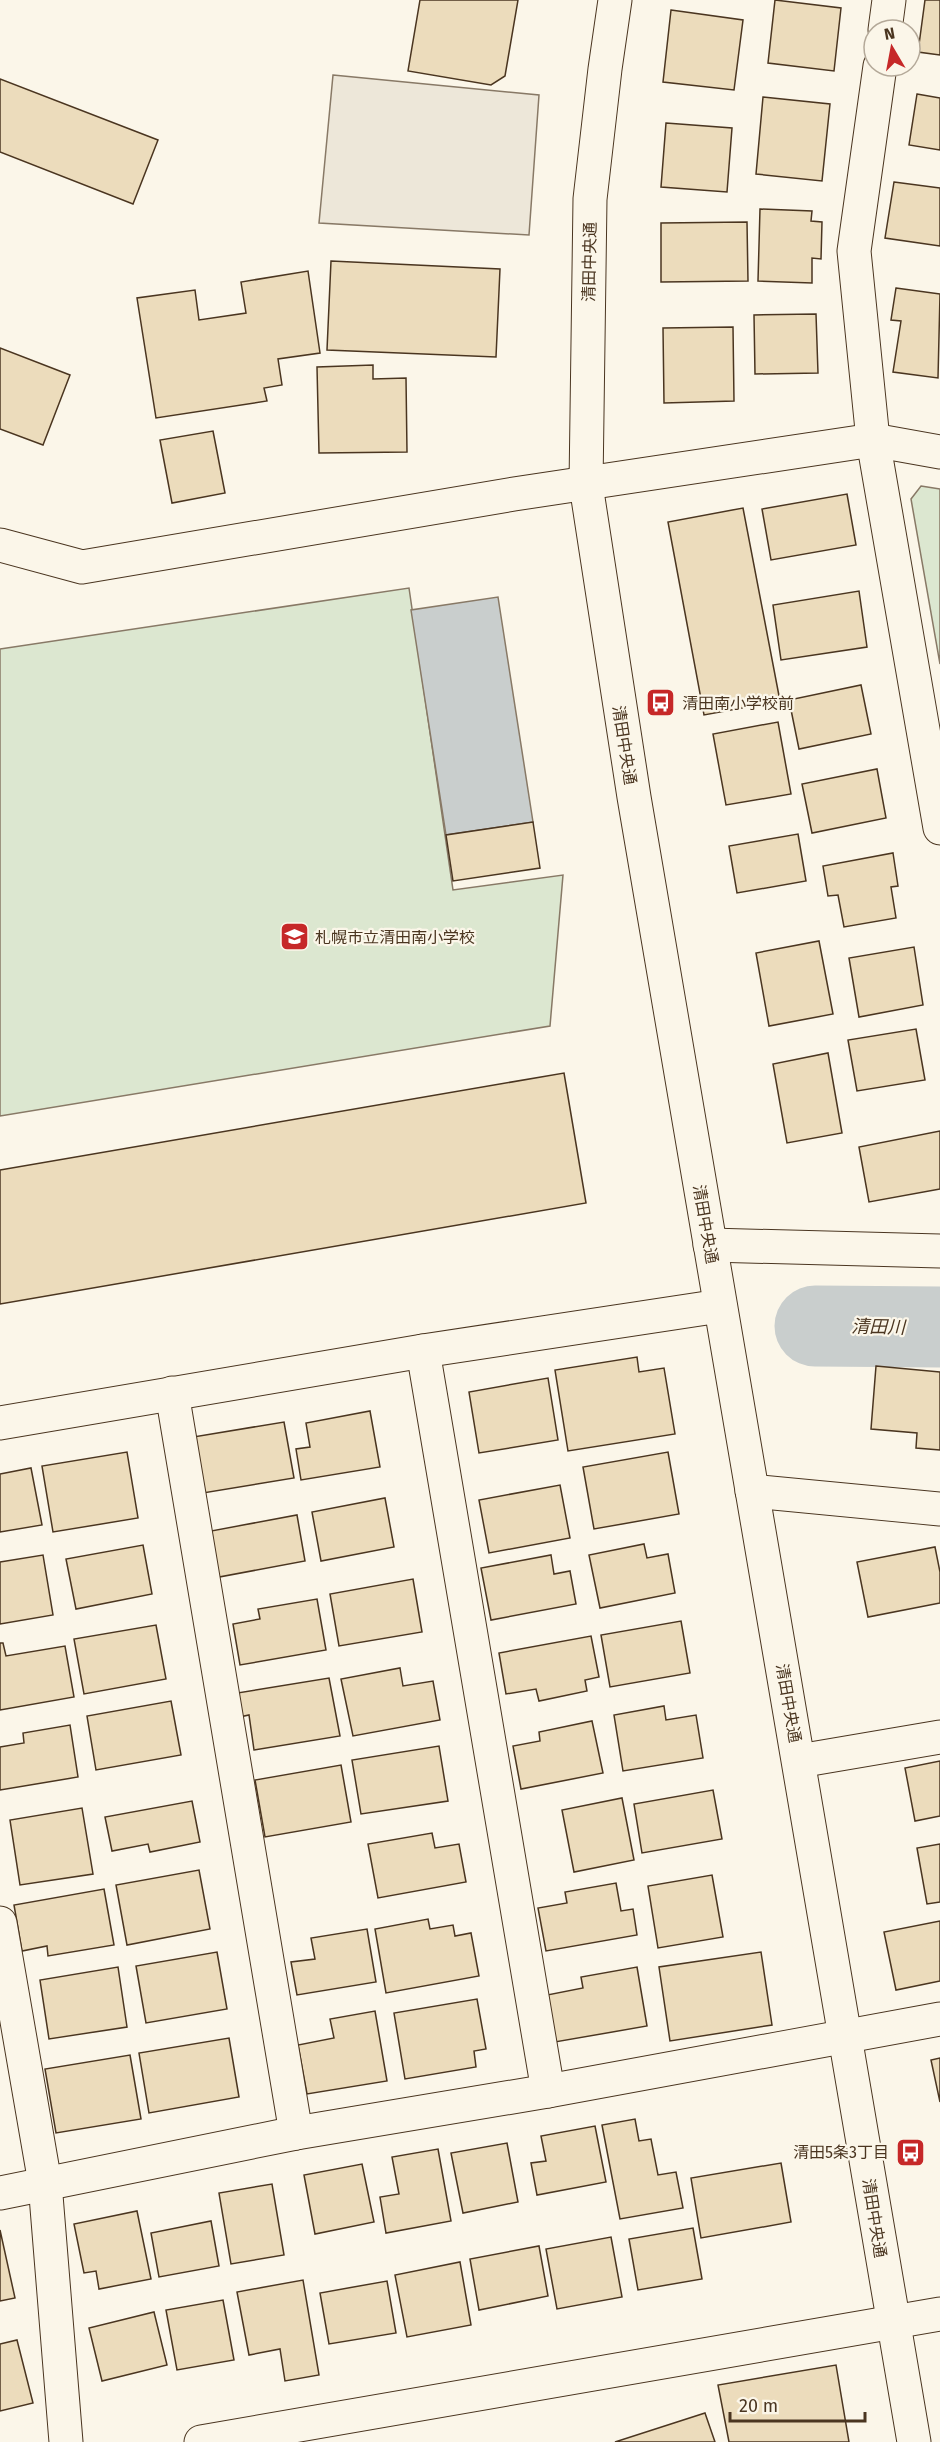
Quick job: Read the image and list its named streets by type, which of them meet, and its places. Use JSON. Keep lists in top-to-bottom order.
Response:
{
  "streets": {
    "street": ["清田中央通"]
  },
  "water": ["清田川"],
  "places": {
    "bus stop": ["清田南小学校前", "清田5条3丁目"],
    "school or university": ["札幌市立清田南小学校"]
  },
  "scale_bar": "20 m",
  "north": "top"
}
